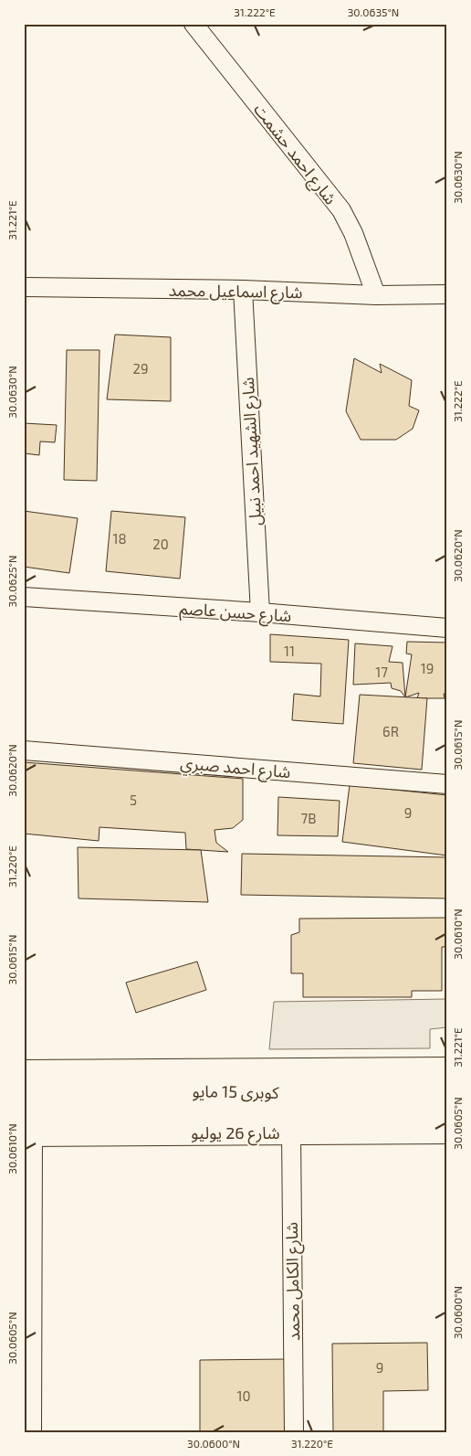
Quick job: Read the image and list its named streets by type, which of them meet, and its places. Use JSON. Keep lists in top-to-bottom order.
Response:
{
  "streets": {
    "main road": ["كوبرى 15 مايو", "شارع 26 يوليو"],
    "street": [
      "شارع احمد حشمت",
      "شارع اسماعيل محمد",
      "شارع الشهيد احمد نبيل",
      "شارع حسن عاصم",
      "شارع احمد صبري",
      "شارع الكامل محمد"
    ]
  },
  "crossings": [
    ["شارع احمد حشمت", "شارع اسماعيل محمد"],
    ["شارع اسماعيل محمد", "شارع الشهيد احمد نبيل"],
    ["شارع الشهيد احمد نبيل", "شارع حسن عاصم"],
    ["شارع 26 يوليو", "شارع الكامل محمد"]
  ],
  "house_numbers": [
    "29",
    "18",
    "20",
    "11",
    "19",
    "17",
    "6R",
    "5",
    "9",
    "7B",
    "9",
    "10"
  ],
  "coordinates": [
    "31.222°E",
    "30.0635°N",
    "30.0630°N",
    "31.221°E",
    "30.0620°N",
    "30.0625°N",
    "30.0615°N",
    "31.220°E",
    "30.0610°N",
    "30.0605°N",
    "30.0600°N"
  ]
}
